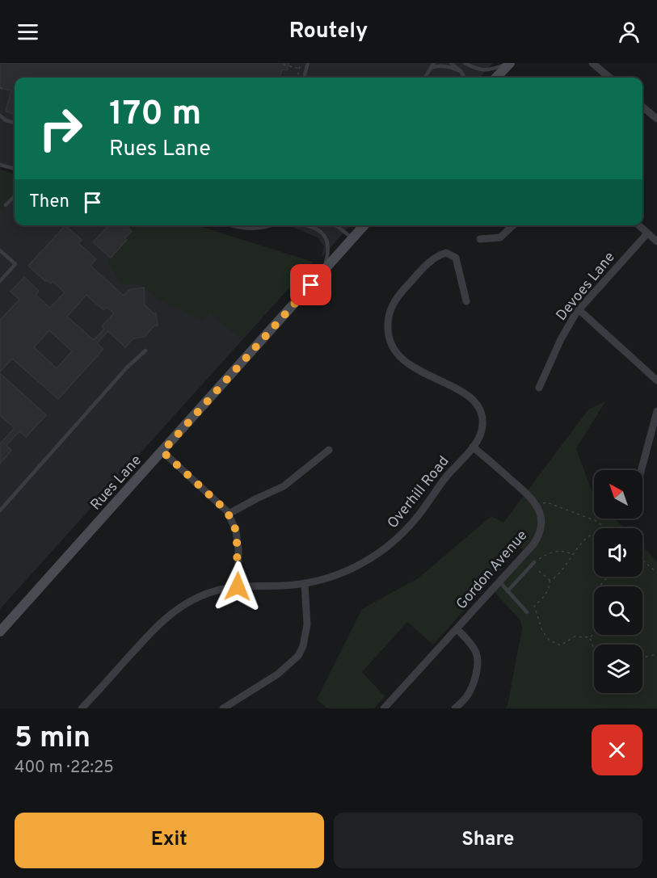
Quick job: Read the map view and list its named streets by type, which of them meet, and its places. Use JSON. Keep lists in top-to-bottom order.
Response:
{
  "streets": {
    "main road": ["Rues Lane"],
    "street": ["Devoes Lane", "Overhill Road", "Gordon Avenue"]
  },
  "north": "top left",
  "page": {
    "header": "Routely",
    "turn": ["170 m", "Rues Lane"],
    "then": "Then",
    "heading": ["5 min", "400 m · 22:25"],
    "buttons": ["Exit", "Share"]
  }
}
